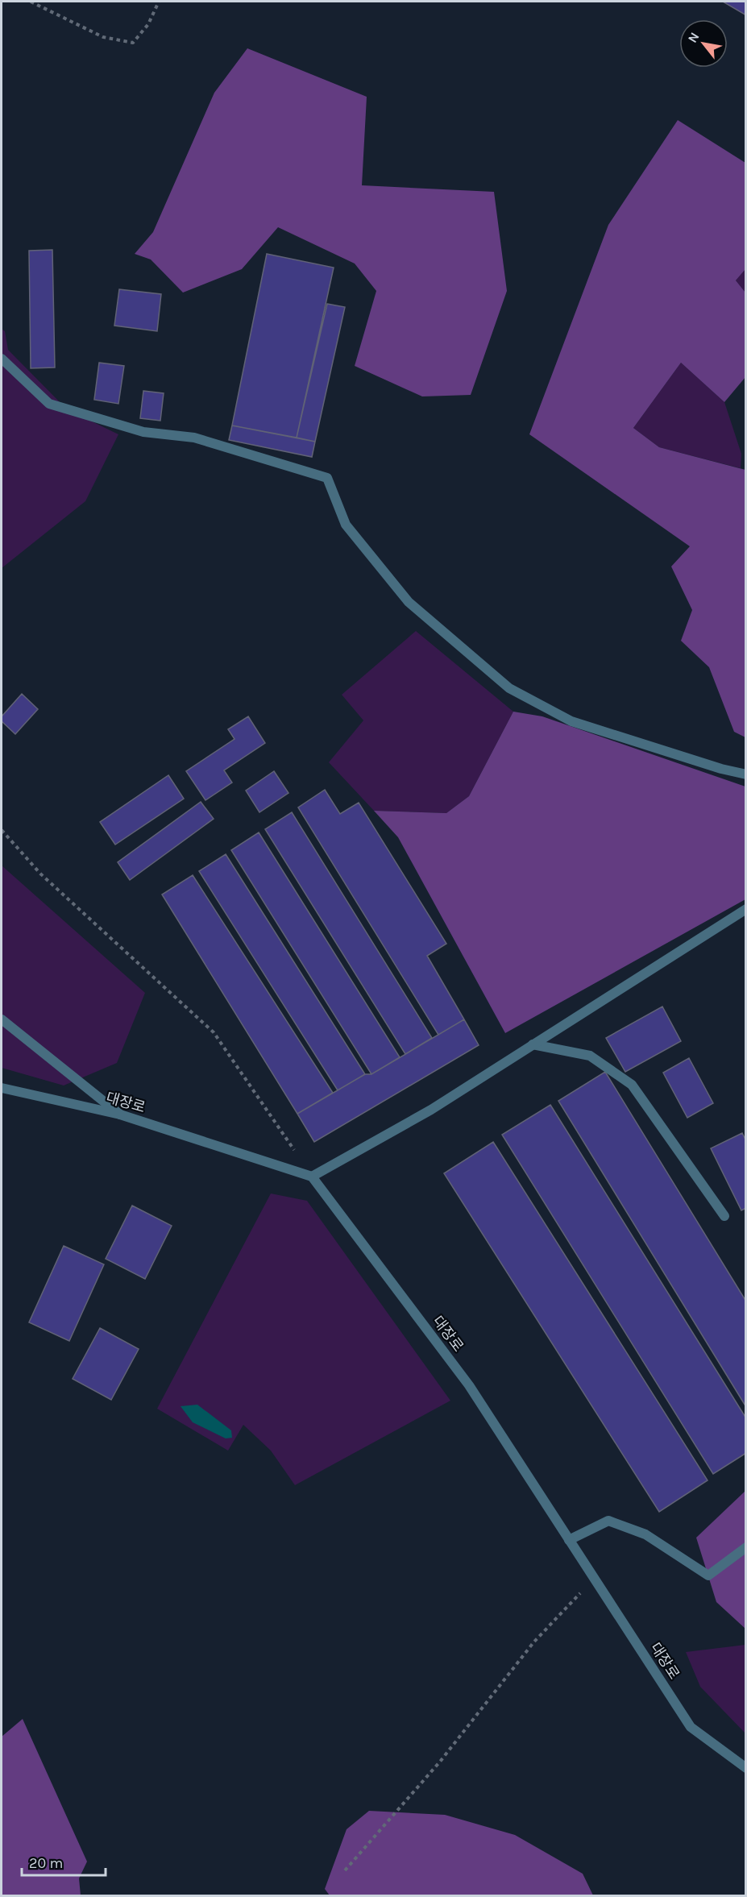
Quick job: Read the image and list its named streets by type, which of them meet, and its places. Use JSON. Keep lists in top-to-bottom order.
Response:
{
  "streets": {
    "street": ["대장로"]
  },
  "scale_bar": "20 m",
  "north": "top left"
}
